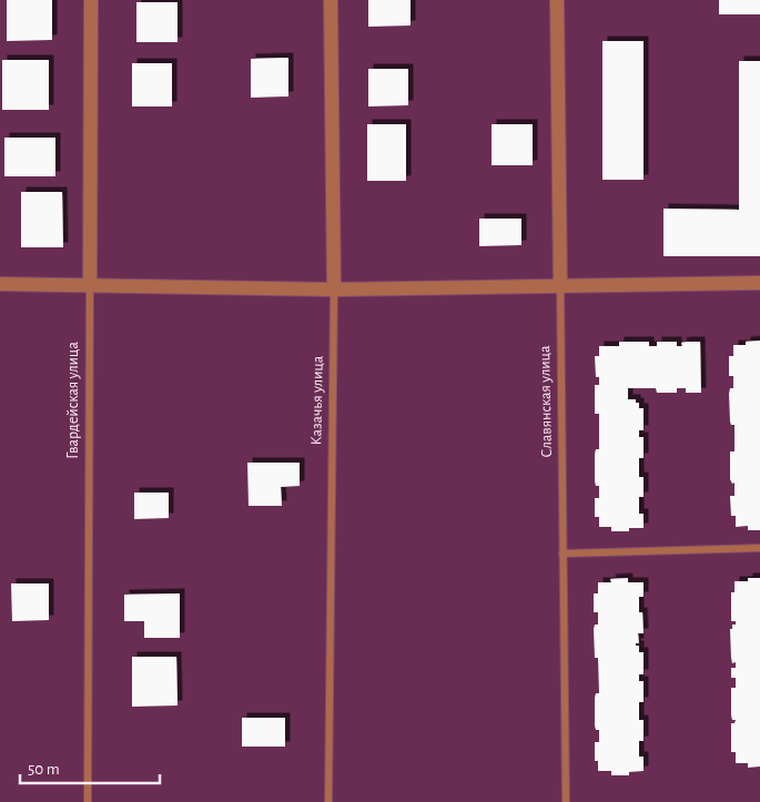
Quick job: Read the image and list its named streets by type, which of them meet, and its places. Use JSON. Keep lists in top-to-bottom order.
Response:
{
  "streets": {
    "street": ["Гвардейская улица", "Казачья улица", "Славянская улица"]
  },
  "scale_bar": "50 m"
}
